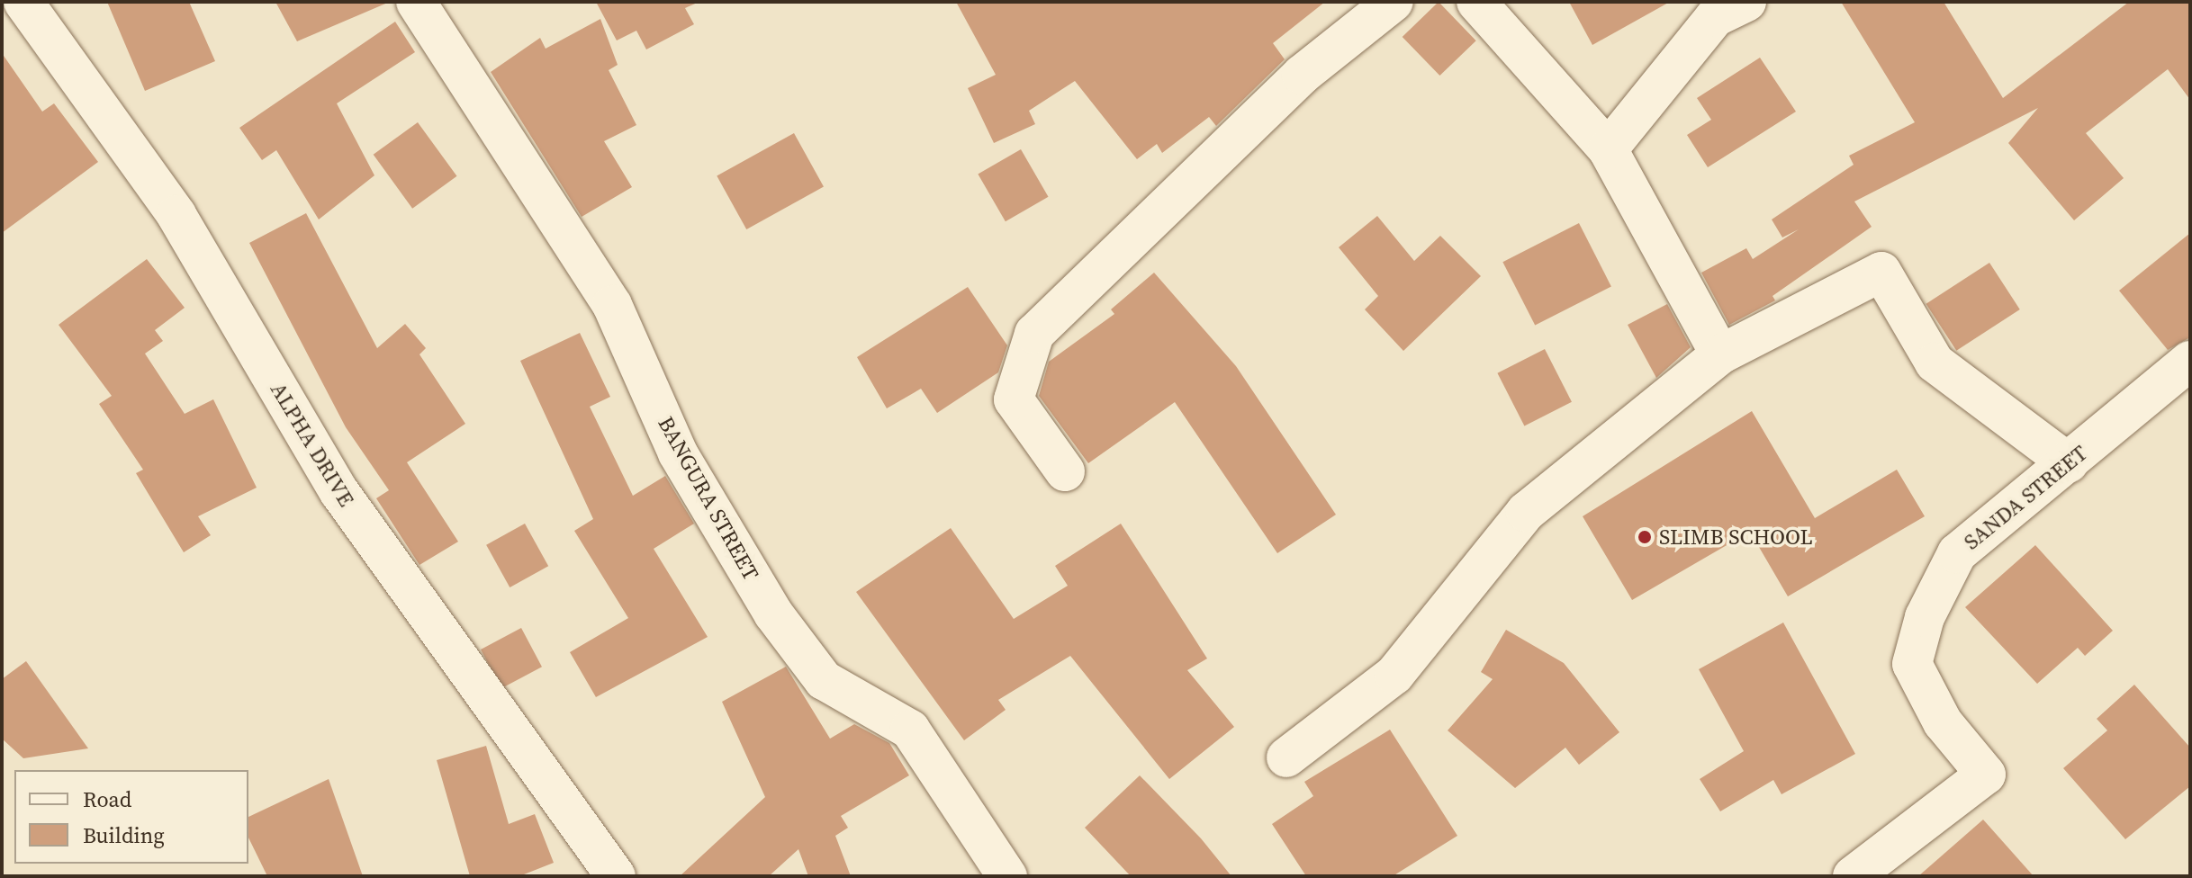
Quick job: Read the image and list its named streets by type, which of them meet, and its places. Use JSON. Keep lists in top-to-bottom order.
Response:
{
  "streets": {
    "street": ["ALPHA DRIVE", "SANDA STREET", "BANGURA STREET"]
  },
  "places": ["SLIMB SCHOOL"],
  "legend": ["Road", "Building"]
}
